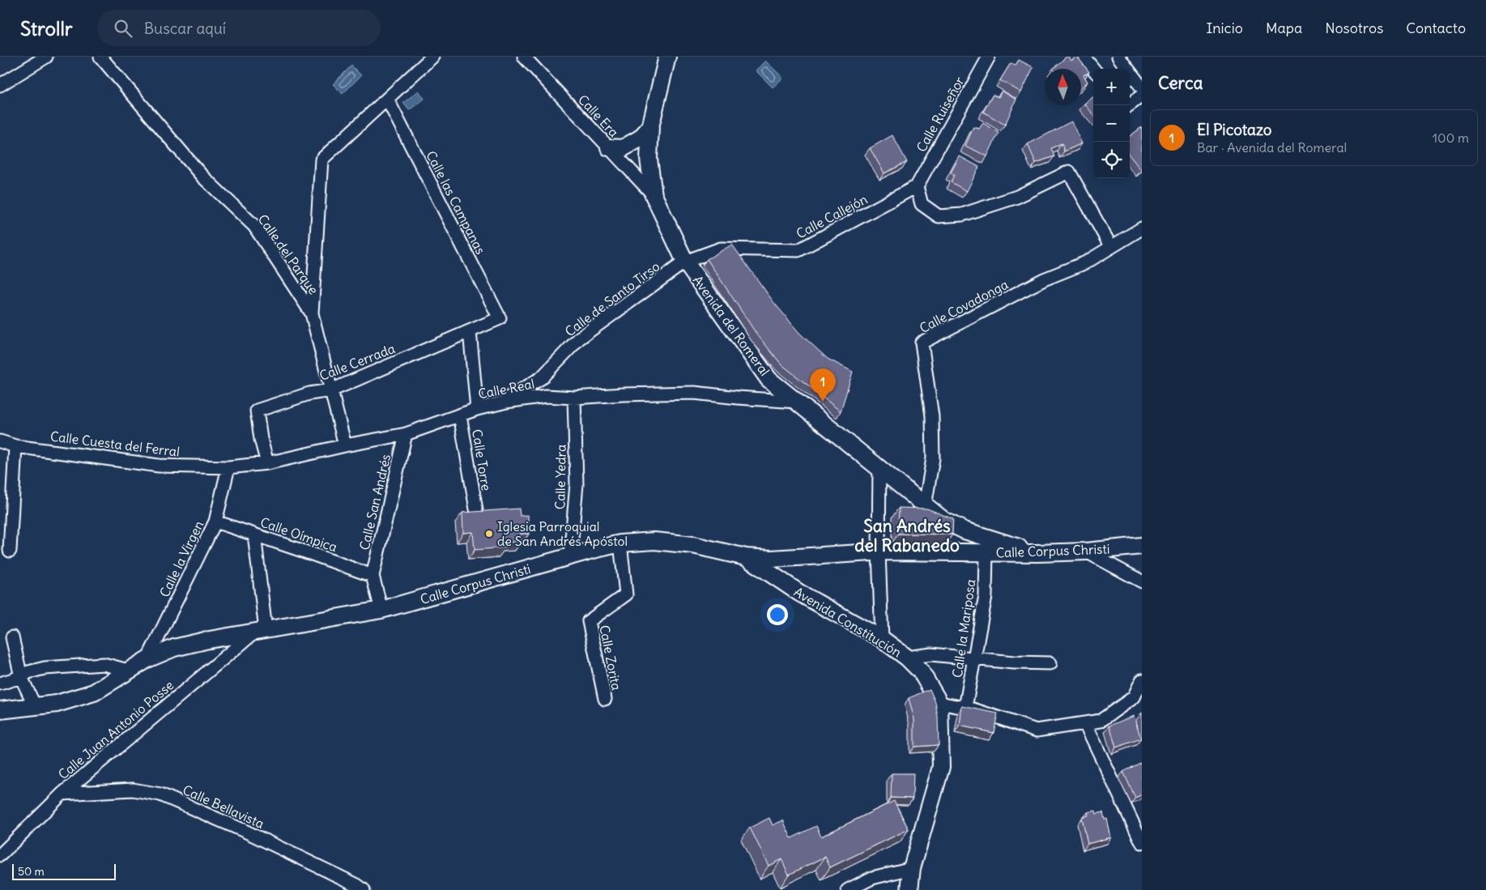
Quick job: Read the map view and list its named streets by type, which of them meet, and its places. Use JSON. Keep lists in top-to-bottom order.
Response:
{
  "streets": {
    "street": [
      "Calle Ruiseñor",
      "Calle Era",
      "Calle las Campanas",
      "Calle Callejón",
      "Calle del Parque",
      "Calle de Santo Tirso",
      "Calle Covadonga",
      "Avenida del Romeral",
      "Calle Cerrada",
      "Calle Real",
      "Calle Cuesta del Ferral",
      "Calle Torre",
      "Calle Yedra",
      "Calle San Andrés",
      "Calle Oímpica",
      "Calle Corpus Christi",
      "Calle la Virgen",
      "Avenida Constitución",
      "Calle la Mariposa",
      "Calle Zorita",
      "Calle Juan Antonio Posse",
      "Calle Bellavista"
    ]
  },
  "crossings": [
    ["Calle Ruiseñor", "Calle Callejón"],
    ["Calle Era", "Avenida del Romeral"],
    ["Calle las Campanas", "Calle Cerrada"],
    ["Calle Callejón", "Calle de Santo Tirso"],
    ["Calle Callejón", "Avenida del Romeral"],
    ["Calle del Parque", "Calle Cerrada"],
    ["Calle del Parque", "Calle Real"],
    ["Calle de Santo Tirso", "Avenida del Romeral"],
    ["Calle de Santo Tirso", "Calle Real"],
    ["Calle Covadonga", "Avenida del Romeral"],
    ["Avenida del Romeral", "Calle Real"],
    ["Avenida del Romeral", "Calle Corpus Christi"],
    ["Calle Cerrada", "Calle Real"],
    ["Calle Real", "Calle Cuesta del Ferral"],
    ["Calle Real", "Calle Torre"],
    ["Calle Real", "Calle Yedra"],
    ["Calle Real", "Calle San Andrés"],
    ["Calle Real", "Calle la Virgen"],
    ["Calle Cuesta del Ferral", "Calle la Virgen"],
    ["Calle Yedra", "Calle Corpus Christi"],
    ["Calle San Andrés", "Calle Oímpica"],
    ["Calle Oímpica", "Calle la Virgen"],
    ["Calle Corpus Christi", "Calle la Virgen"],
    ["Calle Corpus Christi", "Avenida Constitución"],
    ["Calle Corpus Christi", "Calle la Mariposa"],
    ["Calle Corpus Christi", "Calle Zorita"],
    ["Calle Corpus Christi", "Calle Juan Antonio Posse"],
    ["Calle Juan Antonio Posse", "Calle Bellavista"]
  ],
  "districts": ["San Andrés del Rabanedo"],
  "places": ["Iglesia Parroquial de San Andrés Apóstol"],
  "scale_bar": "50 m",
  "north": "top",
  "page": {
    "header": "Strollr",
    "search": "Buscar aquí",
    "nav": [
      "Inicio",
      "Mapa",
      "Nosotros",
      "Contacto"
    ],
    "heading": "Cerca",
    "map_buttons": ["+", "−"],
    "list": [
      {
        "mark": "1",
        "name": "El Picotazo",
        "note": "Bar · Avenida del Romeral",
        "value": "100 m"
      }
    ],
    "pins": "1",
    "scale": "50 m"
  }
}
